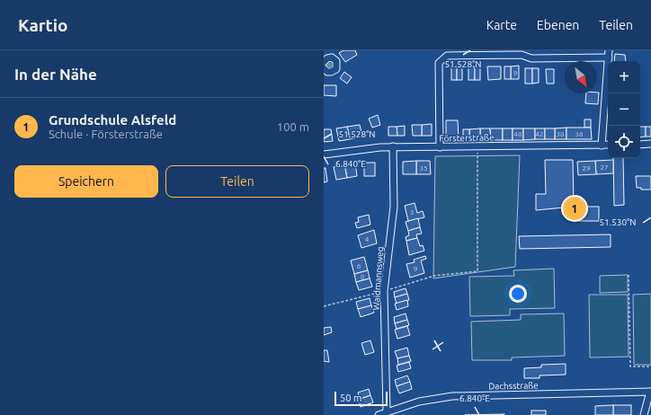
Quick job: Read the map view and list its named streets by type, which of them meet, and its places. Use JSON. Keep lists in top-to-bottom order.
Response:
{
  "streets": {
    "street": ["Försterstraße", "Waidmannsweg", "Dachsstraße"]
  },
  "crossings": [
    ["Försterstraße", "Waidmannsweg"],
    ["Waidmannsweg", "Dachsstraße"]
  ],
  "house_numbers": [
    "9",
    "46",
    "42",
    "38",
    "36",
    "27",
    "35",
    "29",
    "3",
    "4",
    "6",
    "9",
    "8"
  ],
  "scale_bar": "50 m",
  "north": "bottom right",
  "page": {
    "header": "Kartio",
    "nav": ["Karte", "Ebenen", "Teilen"],
    "heading": "In der Nähe",
    "map_buttons": ["+", "−"],
    "list": [
      {
        "mark": "1",
        "name": "Grundschule Alsfeld",
        "note": "Schule · Försterstraße",
        "value": "100 m"
      }
    ],
    "buttons": ["Speichern", "Teilen"],
    "pins": "1",
    "scale": "50 m"
  },
  "coordinates": ["51.528°N", "6.840°E", "51.530°N"]
}
